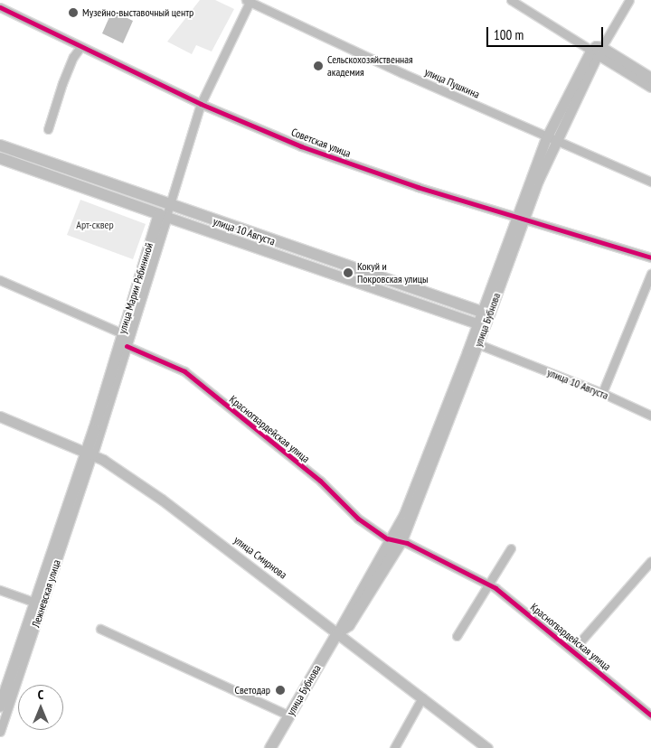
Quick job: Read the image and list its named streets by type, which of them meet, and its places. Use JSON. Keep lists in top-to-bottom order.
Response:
{
  "streets": {
    "highway": [
      "улица 10 Августа",
      "улица Марии Рябининой",
      "улица Бубнова",
      "Лежневская улица"
    ],
    "main road": ["улица Смирнова"],
    "street": ["улица Пушкина", "Советская улица", "Красногвардейская улица"]
  },
  "crossings": [
    ["улица Пушкина", "улица Марии Рябининой"],
    ["улица Пушкина", "улица Бубнова"],
    ["Советская улица", "улица Марии Рябининой"],
    ["Советская улица", "улица Бубнова"],
    ["улица 10 Августа", "улица Марии Рябининой"],
    ["улица 10 Августа", "улица Бубнова"],
    ["улица Марии Рябининой", "Красногвардейская улица"],
    ["улица Марии Рябининой", "улица Смирнова"],
    ["улица Марии Рябининой", "Лежневская улица"],
    ["улица Бубнова", "Красногвардейская улица"],
    ["улица Бубнова", "улица Смирнова"],
    ["улица Смирнова", "Лежневская улица"]
  ],
  "parks": ["Арт-сквер"],
  "places": [
    "Музейно-выставочный центр",
    "Сельскохозяйственная академия",
    "Кокуй и Покровская улицы",
    "Светодар"
  ],
  "scale_bar": "100 m",
  "north": "top"
}
